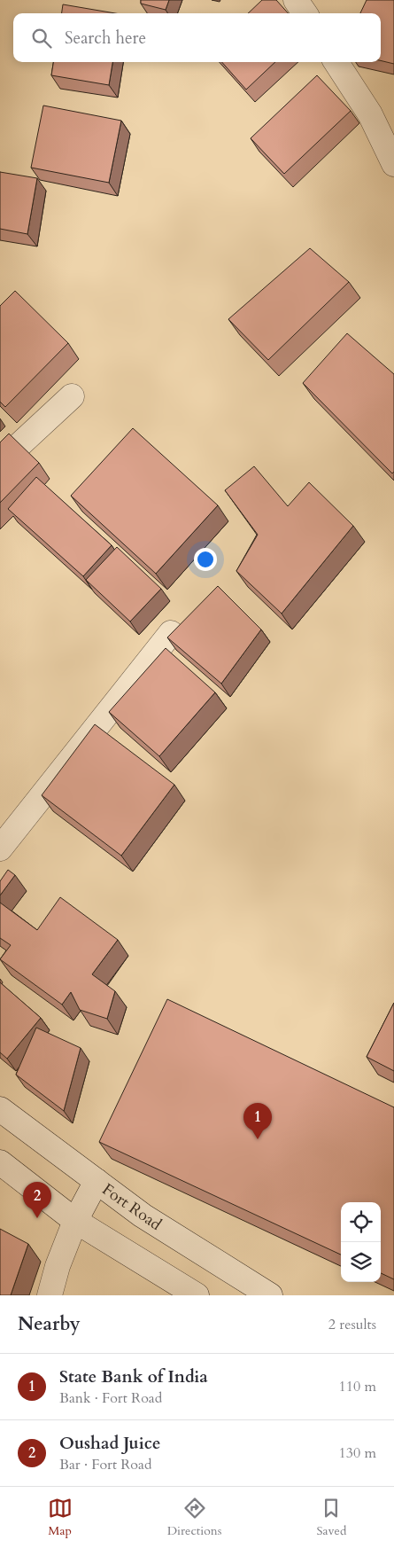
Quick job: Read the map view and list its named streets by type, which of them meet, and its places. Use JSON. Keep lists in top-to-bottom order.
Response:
{
  "streets": {
    "main road": ["Fort Road"]
  },
  "page": {
    "search": "Search here",
    "pins": ["1", "2"],
    "heading": ["Nearby", "2 results"],
    "list": [
      {
        "mark": "1",
        "name": "State Bank of India",
        "note": "Bank · Fort Road",
        "value": "110 m"
      },
      {
        "mark": "2",
        "name": "Oushad Juice",
        "note": "Bar · Fort Road",
        "value": "130 m"
      }
    ],
    "nav": ["Map", "Directions", "Saved"]
  }
}
